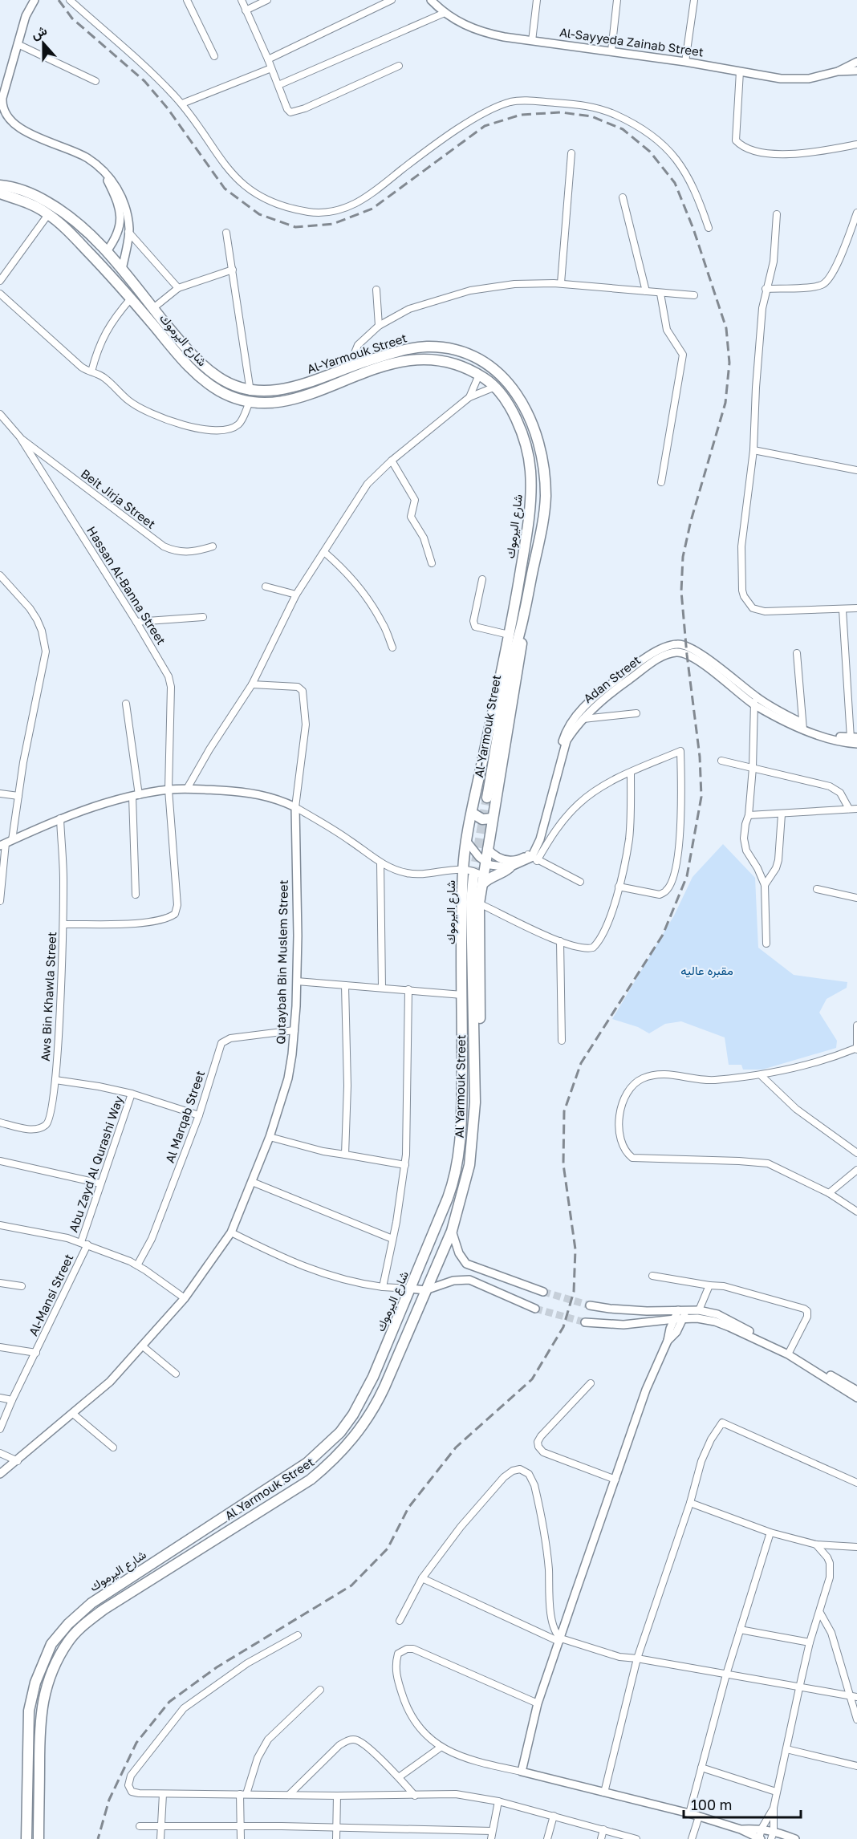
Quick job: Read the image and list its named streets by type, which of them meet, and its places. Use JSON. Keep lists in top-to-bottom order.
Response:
{
  "streets": {
    "highway": ["شارع اليرموك", "Al-Yarmouk Street", "Al Yarmouk Street"],
    "street": [
      "Al-Sayyeda Zainab Street",
      "Beit Jirja Street",
      "Hassan Al-Banna Street",
      "Adan Street",
      "Qutaybah Bin Muslem Street",
      "Aws Bin Khawla Street",
      "Al Marqab Street",
      "Abu Zayd Al Qurashi Way",
      "Al-Mansi Street"
    ]
  },
  "crossings": [
    ["Beit Jirja Street", "Hassan Al-Banna Street"],
    ["Hassan Al-Banna Street", "Aws Bin Khawla Street"],
    ["Qutaybah Bin Muslem Street", "Al Marqab Street"],
    ["Qutaybah Bin Muslem Street", "Al-Mansi Street"],
    ["Al Marqab Street", "Al-Mansi Street"],
    ["Abu Zayd Al Qurashi Way", "Al-Mansi Street"]
  ],
  "parks": ["مقبره عاليه"],
  "scale_bar": "100 m",
  "north": "top"
}
